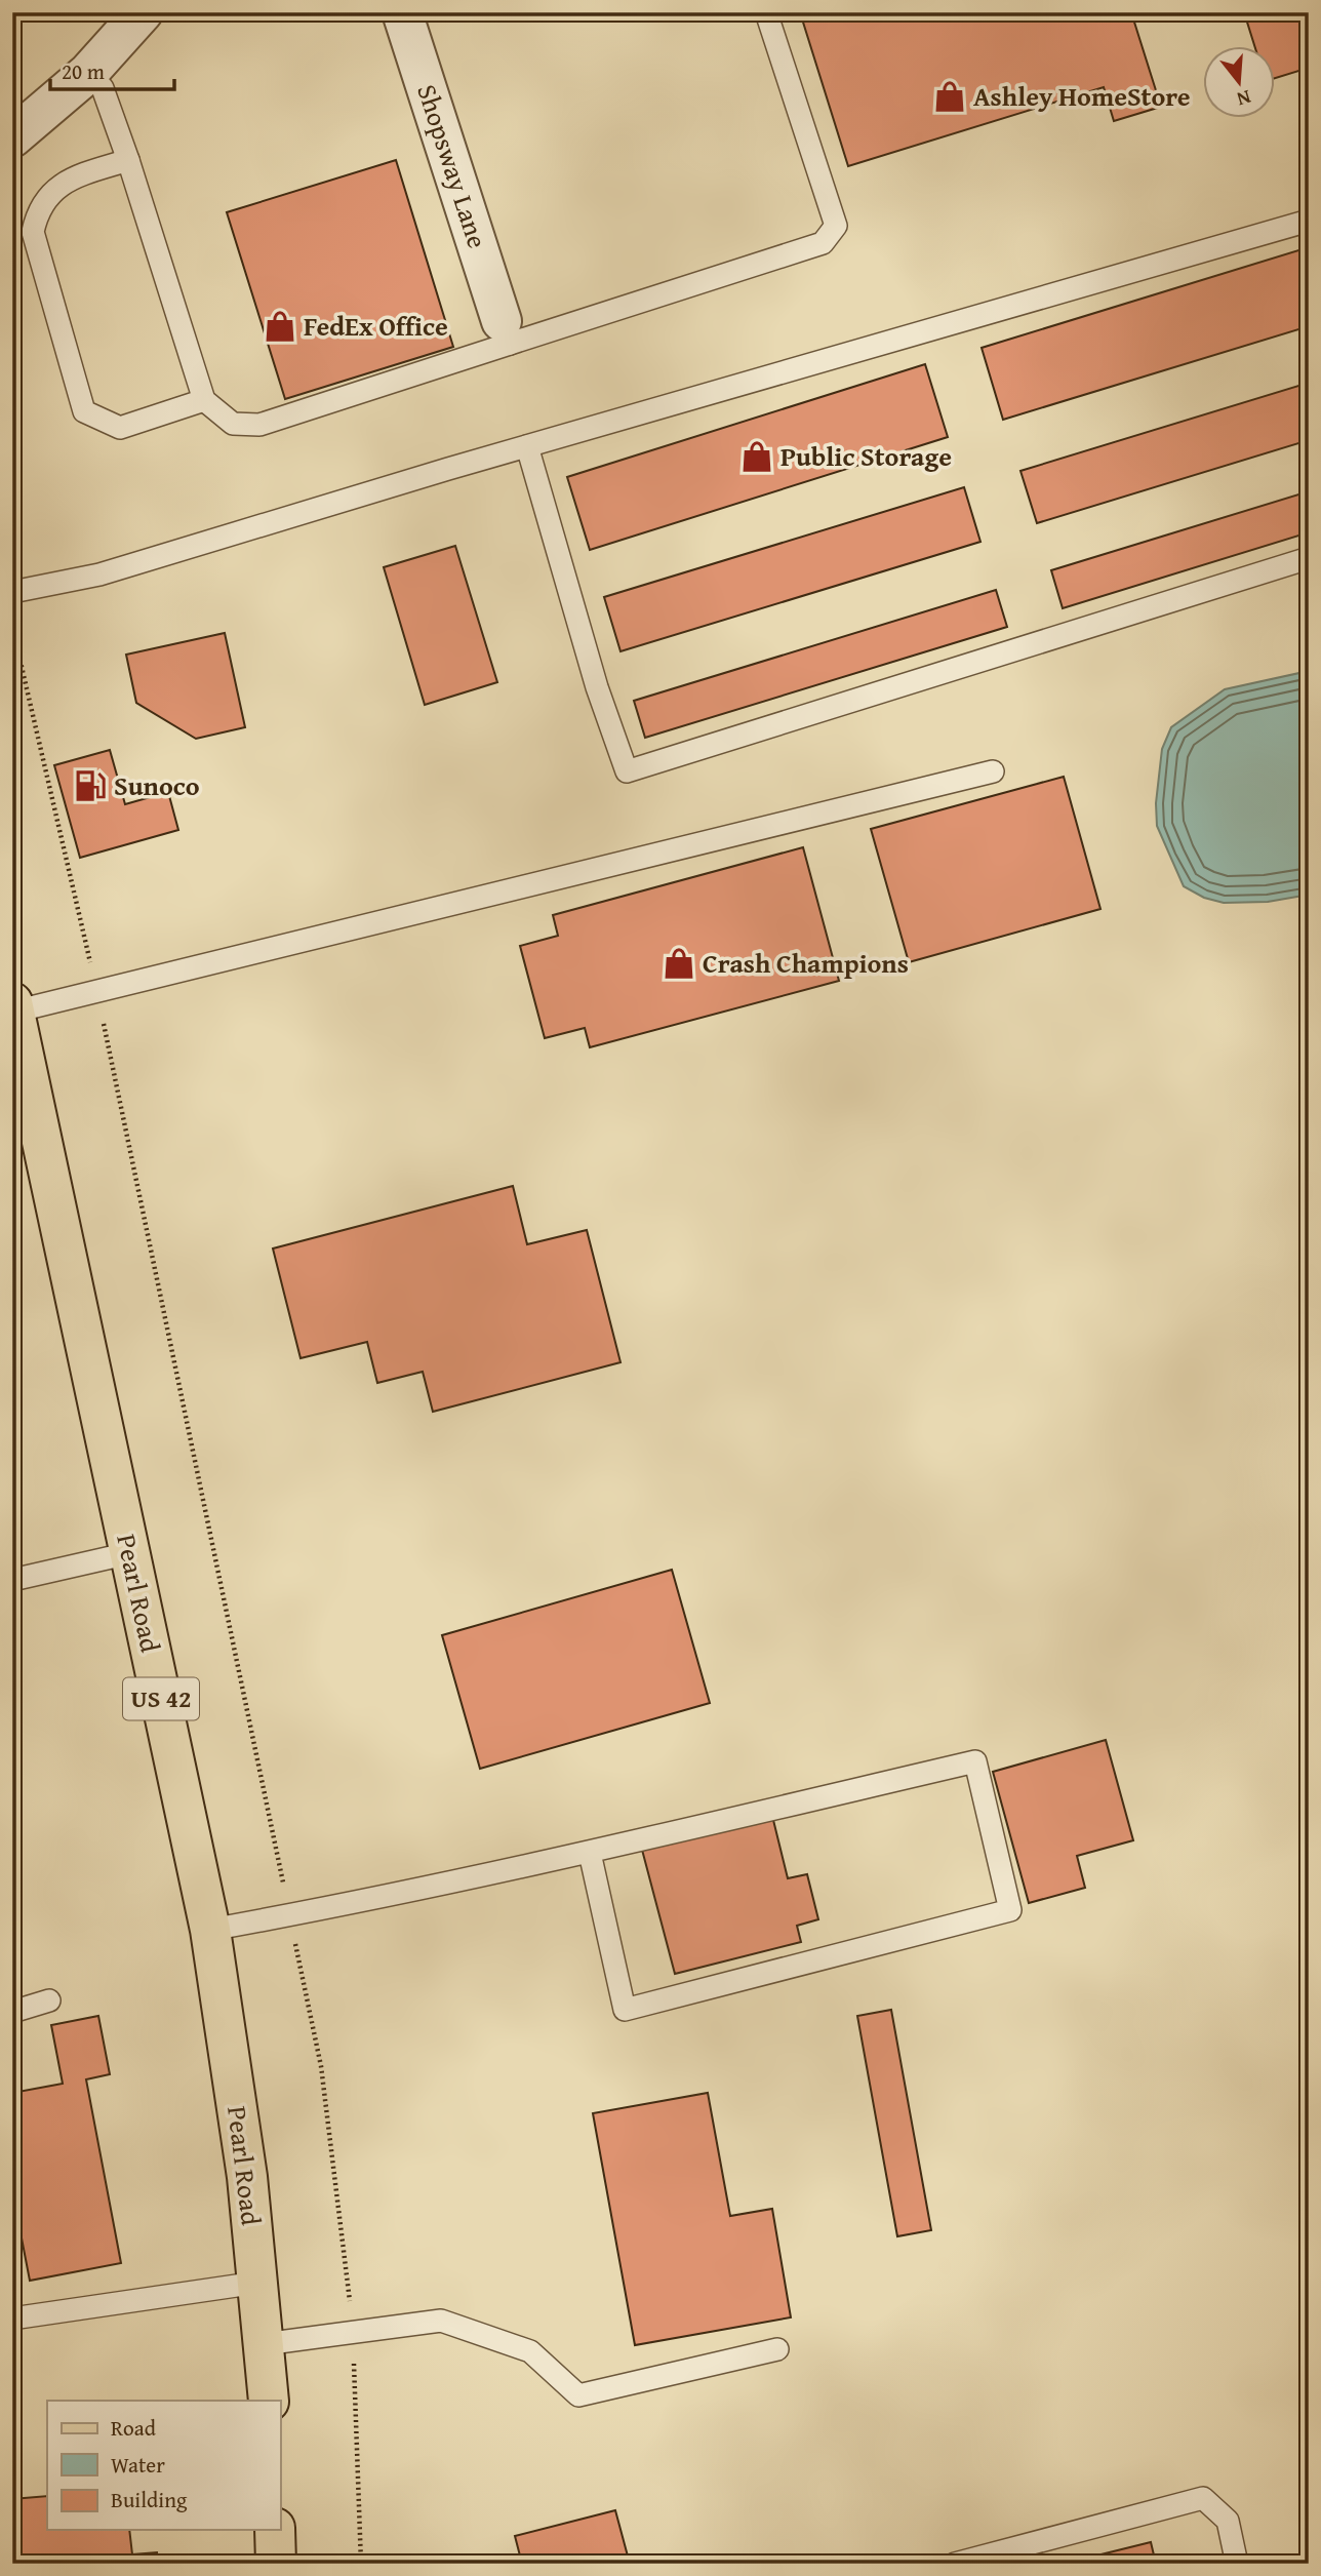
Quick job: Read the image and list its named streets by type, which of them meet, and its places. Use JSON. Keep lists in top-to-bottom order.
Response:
{
  "streets": {
    "main road": ["Pearl Road", "US 42"],
    "street": ["Shopsway Lane"]
  },
  "places": {
    "shop": [
      "Ashley HomeStore",
      "FedEx Office",
      "Public Storage",
      "Crash Champions"
    ],
    "fuel station": ["Sunoco"]
  },
  "legend": ["Road", "Water", "Building"],
  "scale_bar": "20 m",
  "north": "bottom"
}
